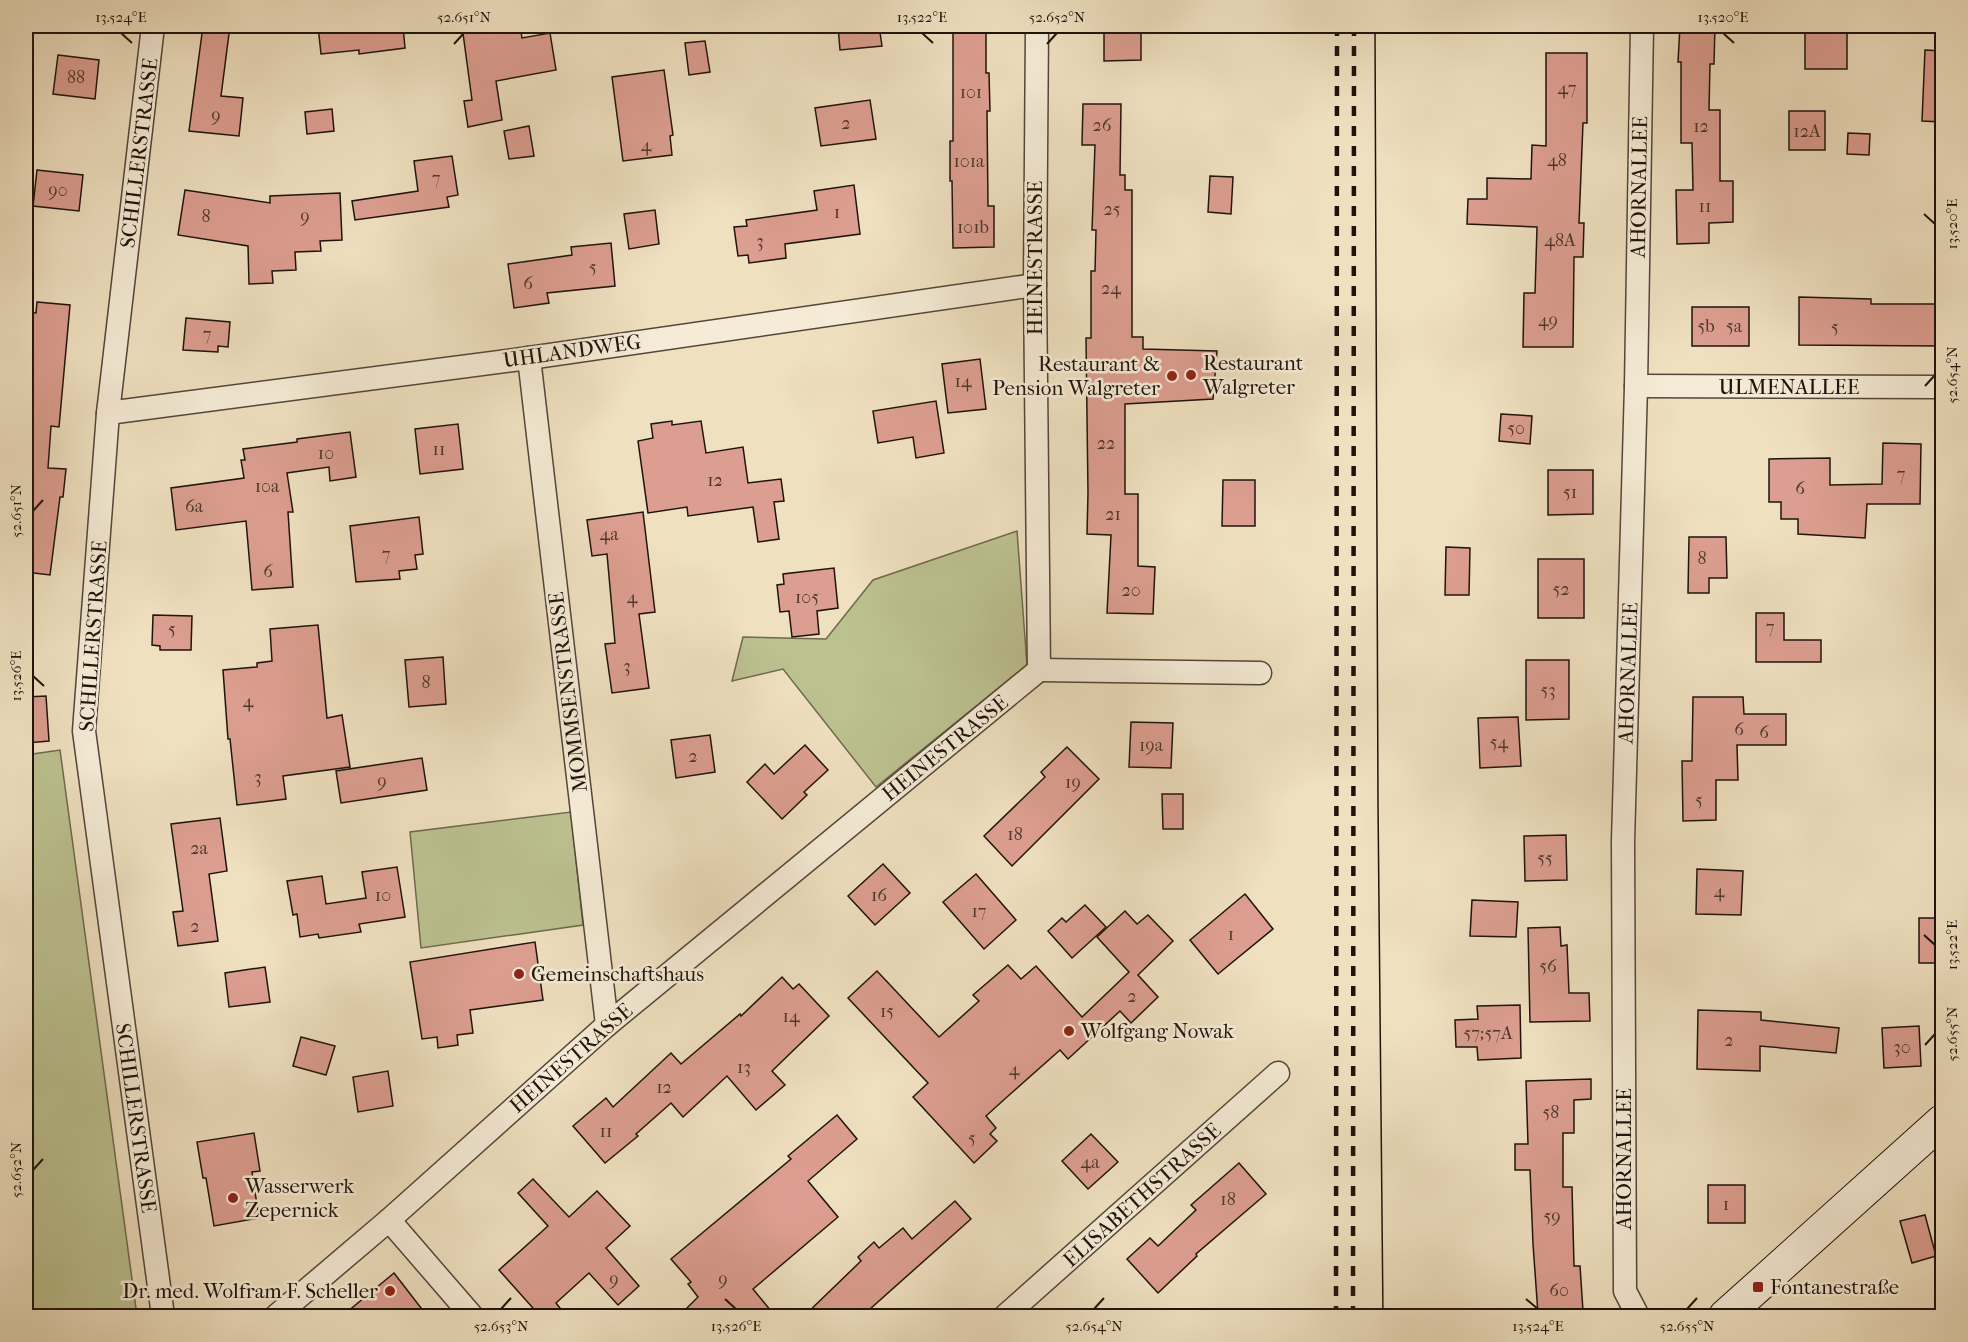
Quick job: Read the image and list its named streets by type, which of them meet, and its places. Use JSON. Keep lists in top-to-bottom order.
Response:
{
  "streets": {
    "street": [
      "SCHILLERSTRASSE",
      "AHORNALLEE",
      "HEINESTRASSE",
      "UHLANDWEG",
      "ULMENALLEE",
      "MOMMSENSTRASSE",
      "ELISABETHSTRASSE"
    ]
  },
  "crossings": [
    ["SCHILLERSTRASSE", "UHLANDWEG"],
    ["AHORNALLEE", "ULMENALLEE"],
    ["HEINESTRASSE", "UHLANDWEG"],
    ["HEINESTRASSE", "MOMMSENSTRASSE"],
    ["UHLANDWEG", "MOMMSENSTRASSE"]
  ],
  "places": {
    "other": [
      "Restaurant Walgreter",
      "Restaurant & Pension Walgreter",
      "Gemeinschaftshaus",
      "Wolfgang Nowak",
      "Wasserwerk Zepernick",
      "Dr. med. Wolfram F. Scheller"
    ],
    "transit": ["Fontanestraße"]
  },
  "house_numbers": [
    "88",
    "47",
    "101",
    "9",
    "2",
    "26",
    "12",
    "12A",
    "4",
    "48",
    "101a",
    "7",
    "90",
    "11",
    "25",
    "1",
    "8",
    "9",
    "101b",
    "48A",
    "3",
    "5",
    "6",
    "24",
    "49",
    "5b",
    "5a",
    "5",
    "7",
    "14",
    "50",
    "22",
    "11",
    "10",
    "7",
    "12",
    "10a",
    "6",
    "51",
    "6a",
    "21",
    "4a",
    "7",
    "8",
    "6",
    "52",
    "20",
    "4",
    "105",
    "7",
    "5",
    "3",
    "8",
    "53",
    "4",
    "6",
    "6",
    "54",
    "19a",
    "2",
    "3",
    "9",
    "19",
    "5",
    "18",
    "2a",
    "55",
    "4",
    "10",
    "16",
    "17",
    "2",
    "1",
    "56",
    "2",
    "15",
    "14",
    "57;57A",
    "2",
    "30",
    "13",
    "4",
    "12",
    "58",
    "11",
    "5",
    "4a",
    "18",
    "1",
    "59",
    "9",
    "9",
    "60"
  ],
  "coordinates": [
    "13.524°E",
    "52.651°N",
    "13.522°E",
    "52.652°N",
    "13.520°E",
    "52.654°N",
    "13.526°E",
    "52.655°N",
    "52.653°N"
  ]
}
